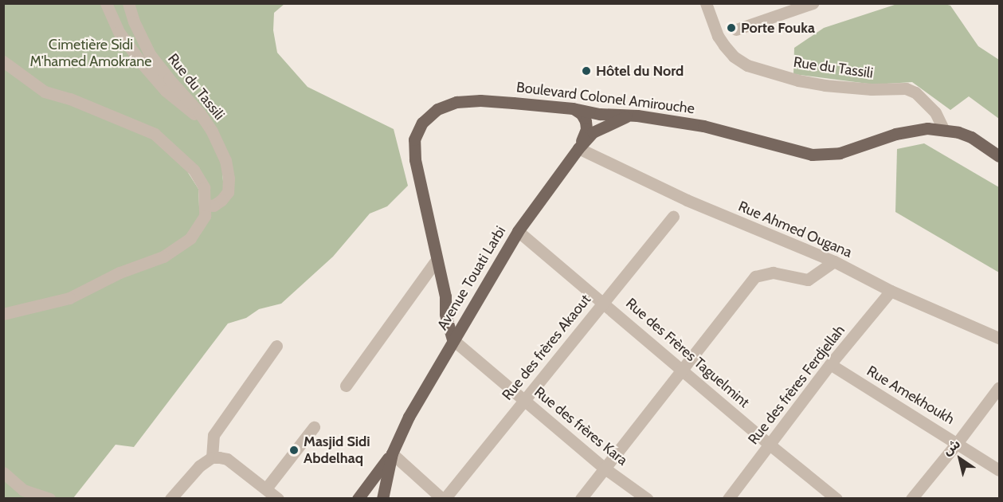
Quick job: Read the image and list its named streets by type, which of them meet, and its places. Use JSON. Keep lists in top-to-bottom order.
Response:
{
  "streets": {
    "main road": ["Boulevard Colonel Amirouche", "Avenue Touati Larbi"],
    "street": [
      "Rue du Tassili",
      "Rue Ahmed Ougana",
      "Rue des frères Akaout",
      "Rue des Frères Taguelmint",
      "Rue des frères Ferdjellah",
      "Rue Amekhoukh",
      "Rue des frères Kara"
    ]
  },
  "crossings": [
    ["Rue du Tassili", "Boulevard Colonel Amirouche"],
    ["Boulevard Colonel Amirouche", "Avenue Touati Larbi"],
    ["Boulevard Colonel Amirouche", "Rue des frères Kara"],
    ["Rue Ahmed Ougana", "Avenue Touati Larbi"],
    ["Rue Ahmed Ougana", "Rue des frères Ferdjellah"],
    ["Avenue Touati Larbi", "Rue des Frères Taguelmint"],
    ["Avenue Touati Larbi", "Rue des frères Kara"],
    ["Rue des frères Akaout", "Rue des Frères Taguelmint"],
    ["Rue des frères Akaout", "Rue des frères Kara"],
    ["Rue des Frères Taguelmint", "Rue des frères Ferdjellah"],
    ["Rue des frères Ferdjellah", "Rue Amekhoukh"]
  ],
  "parks": ["Cimetière Sidi M'hamed Amokrane"],
  "places": ["Porte Fouka", "Hôtel du Nord", "Masjid Sidi Abdelhaq"],
  "north": "top left"
}
